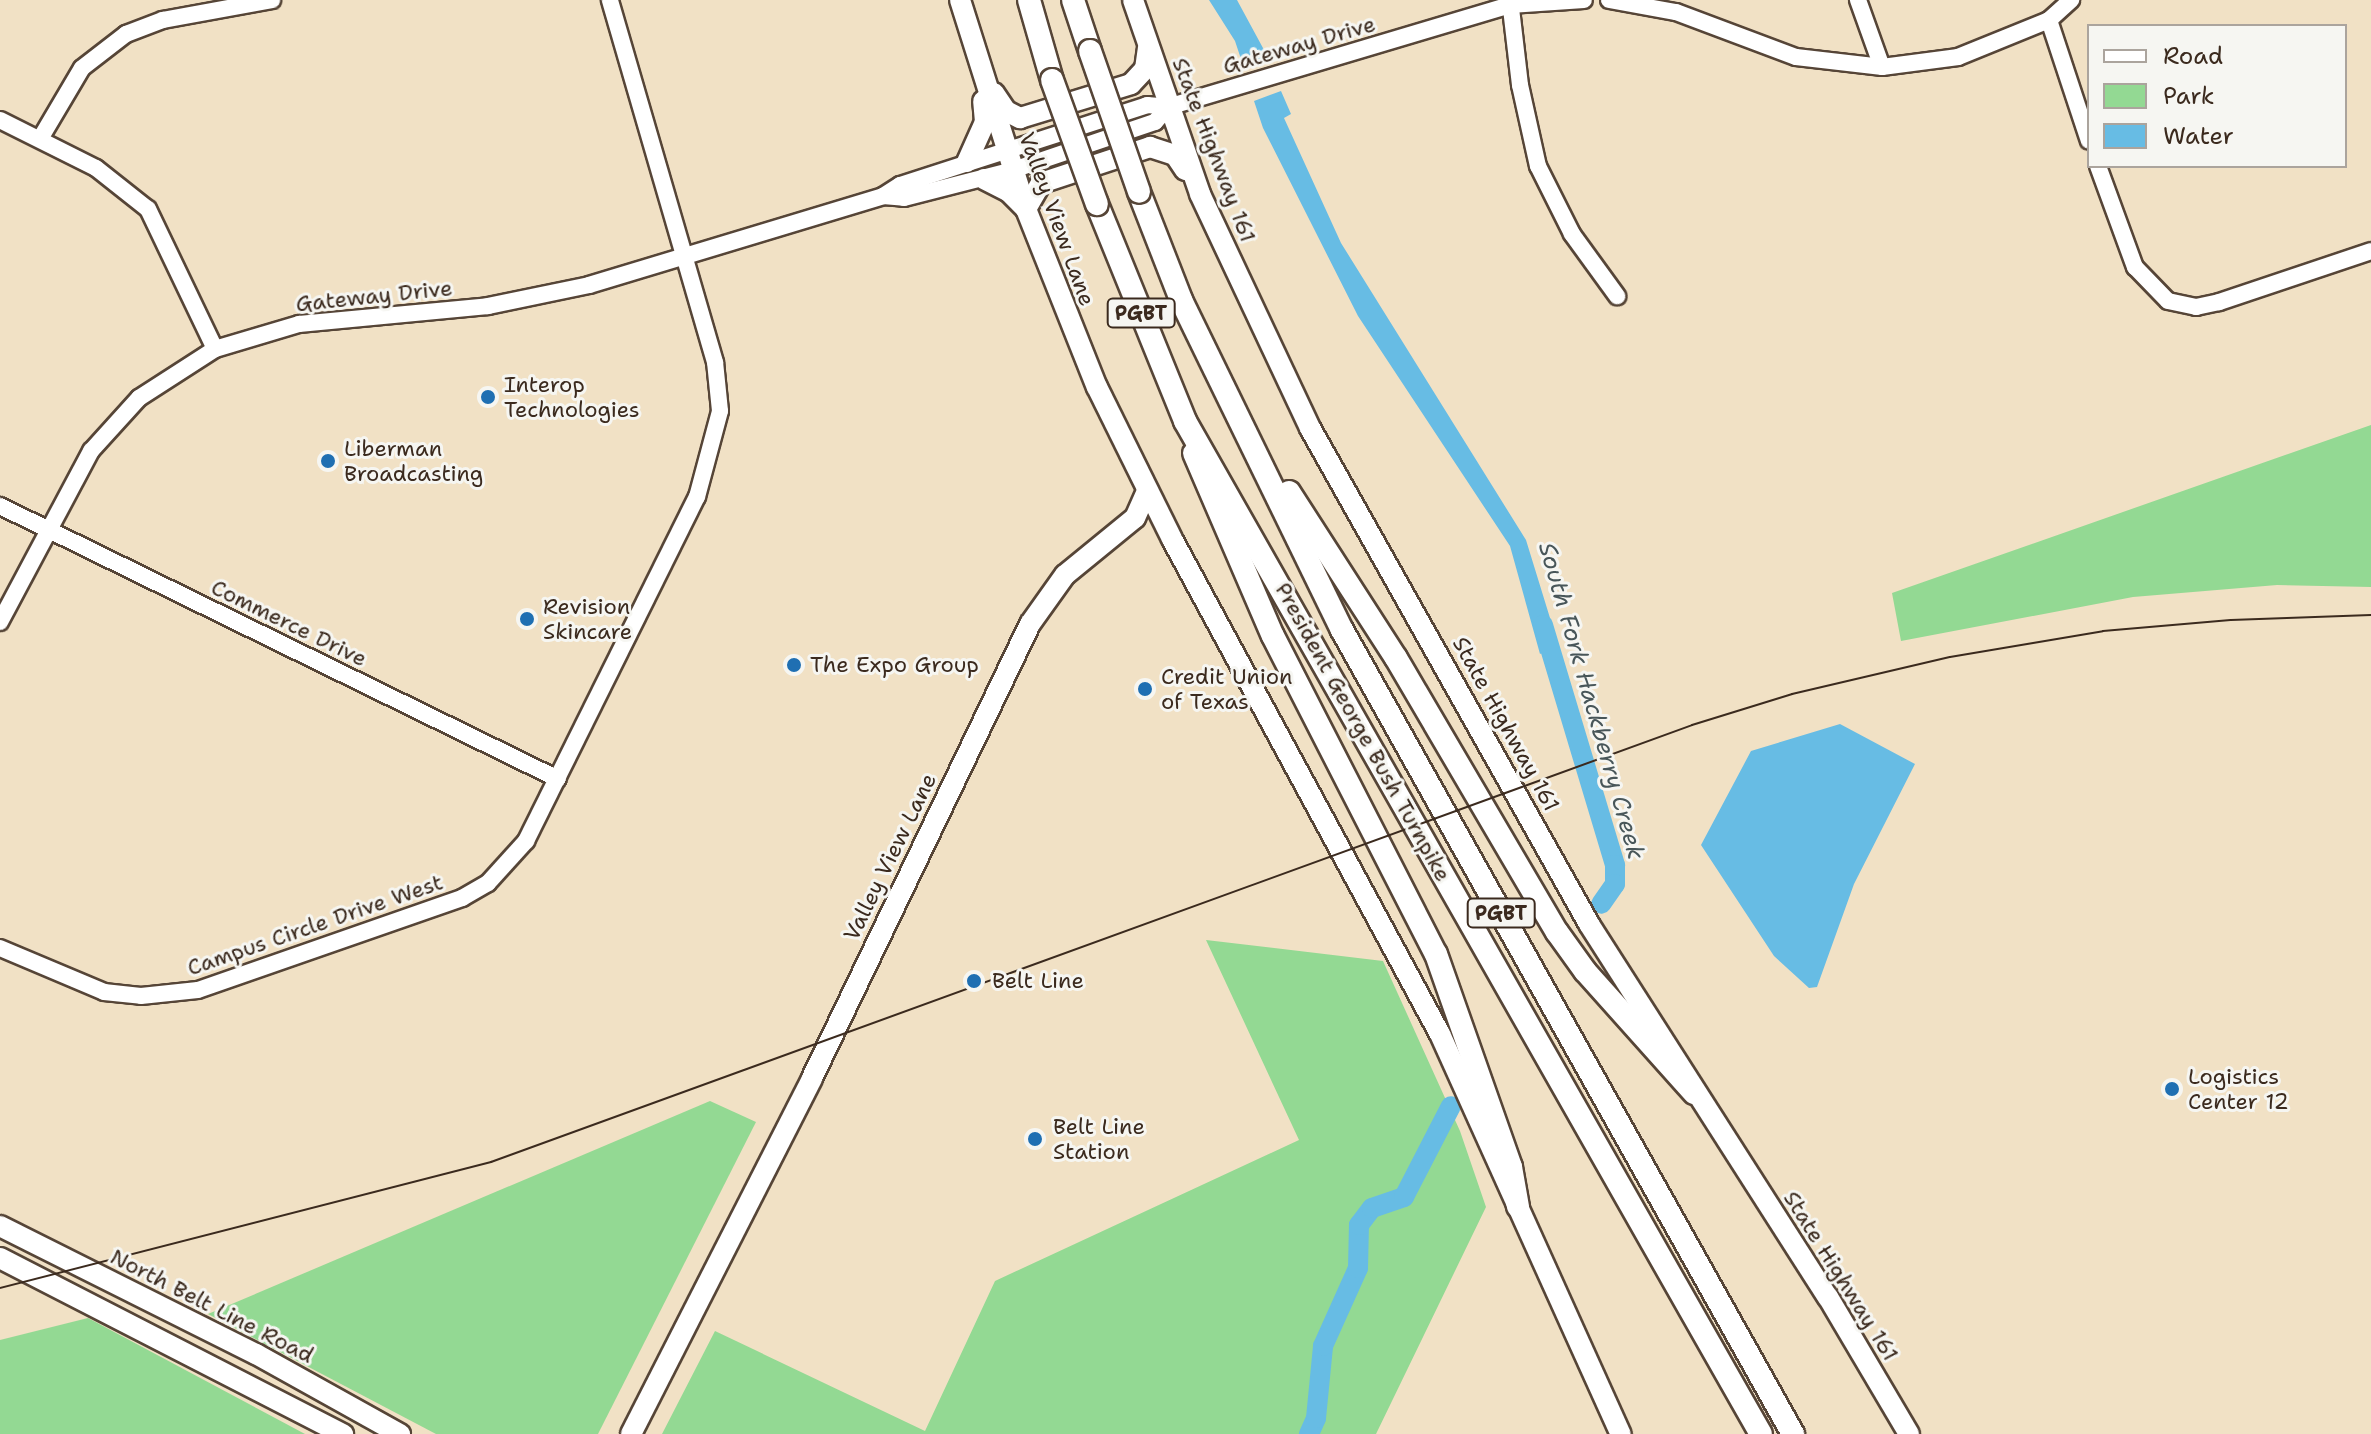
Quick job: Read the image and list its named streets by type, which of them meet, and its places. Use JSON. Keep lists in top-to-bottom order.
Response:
{
  "streets": {
    "highway": ["PGBT", "President George Bush Turnpike"],
    "main road": ["State Highway 161", "Valley View Lane", "North Belt Line Road"],
    "street": ["Gateway Drive", "Commerce Drive", "Campus Circle Drive West"]
  },
  "crossings": [
    ["Gateway Drive", "State Highway 161"],
    ["Gateway Drive", "Valley View Lane"],
    ["Gateway Drive", "Commerce Drive"],
    ["Gateway Drive", "Campus Circle Drive West"],
    ["Commerce Drive", "Campus Circle Drive West"]
  ],
  "water": ["South Fork Hackberry Creek"],
  "places": [
    "Interop Technologies",
    "Liberman Broadcasting",
    "Revision Skincare",
    "The Expo Group",
    "Credit Union of Texas",
    "Belt Line",
    "Logistics Center 12",
    "Belt Line Station"
  ],
  "legend": ["Road", "Park", "Water"]
}
